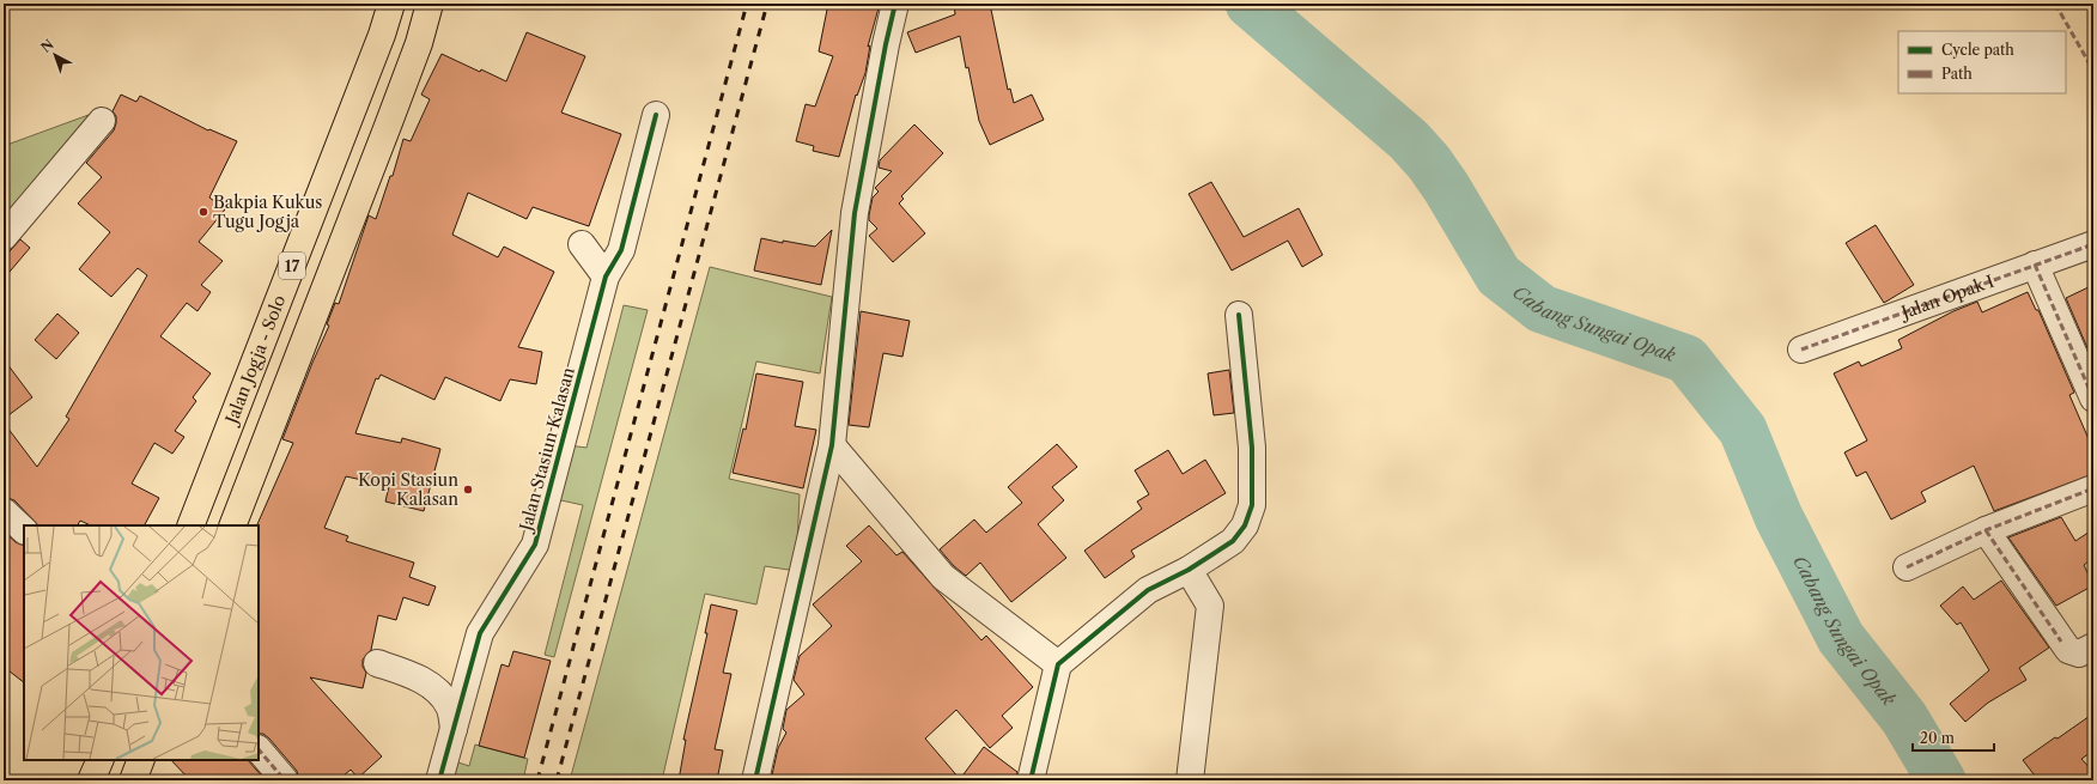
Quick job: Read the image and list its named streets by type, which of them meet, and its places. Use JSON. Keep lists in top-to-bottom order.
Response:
{
  "streets": {
    "highway": ["17", "Jalan Jogja - Solo"],
    "street": ["Jalan Opak I", "Jalan Stasiun Kalasan"]
  },
  "water": ["Cabang Sungai Opak"],
  "places": ["Bakpia Kukus Tugu Jogja", "Kopi Stasiun Kalasan"],
  "legend": ["Cycle path", "Path"],
  "scale_bar": "20 m",
  "north": "top left"
}
